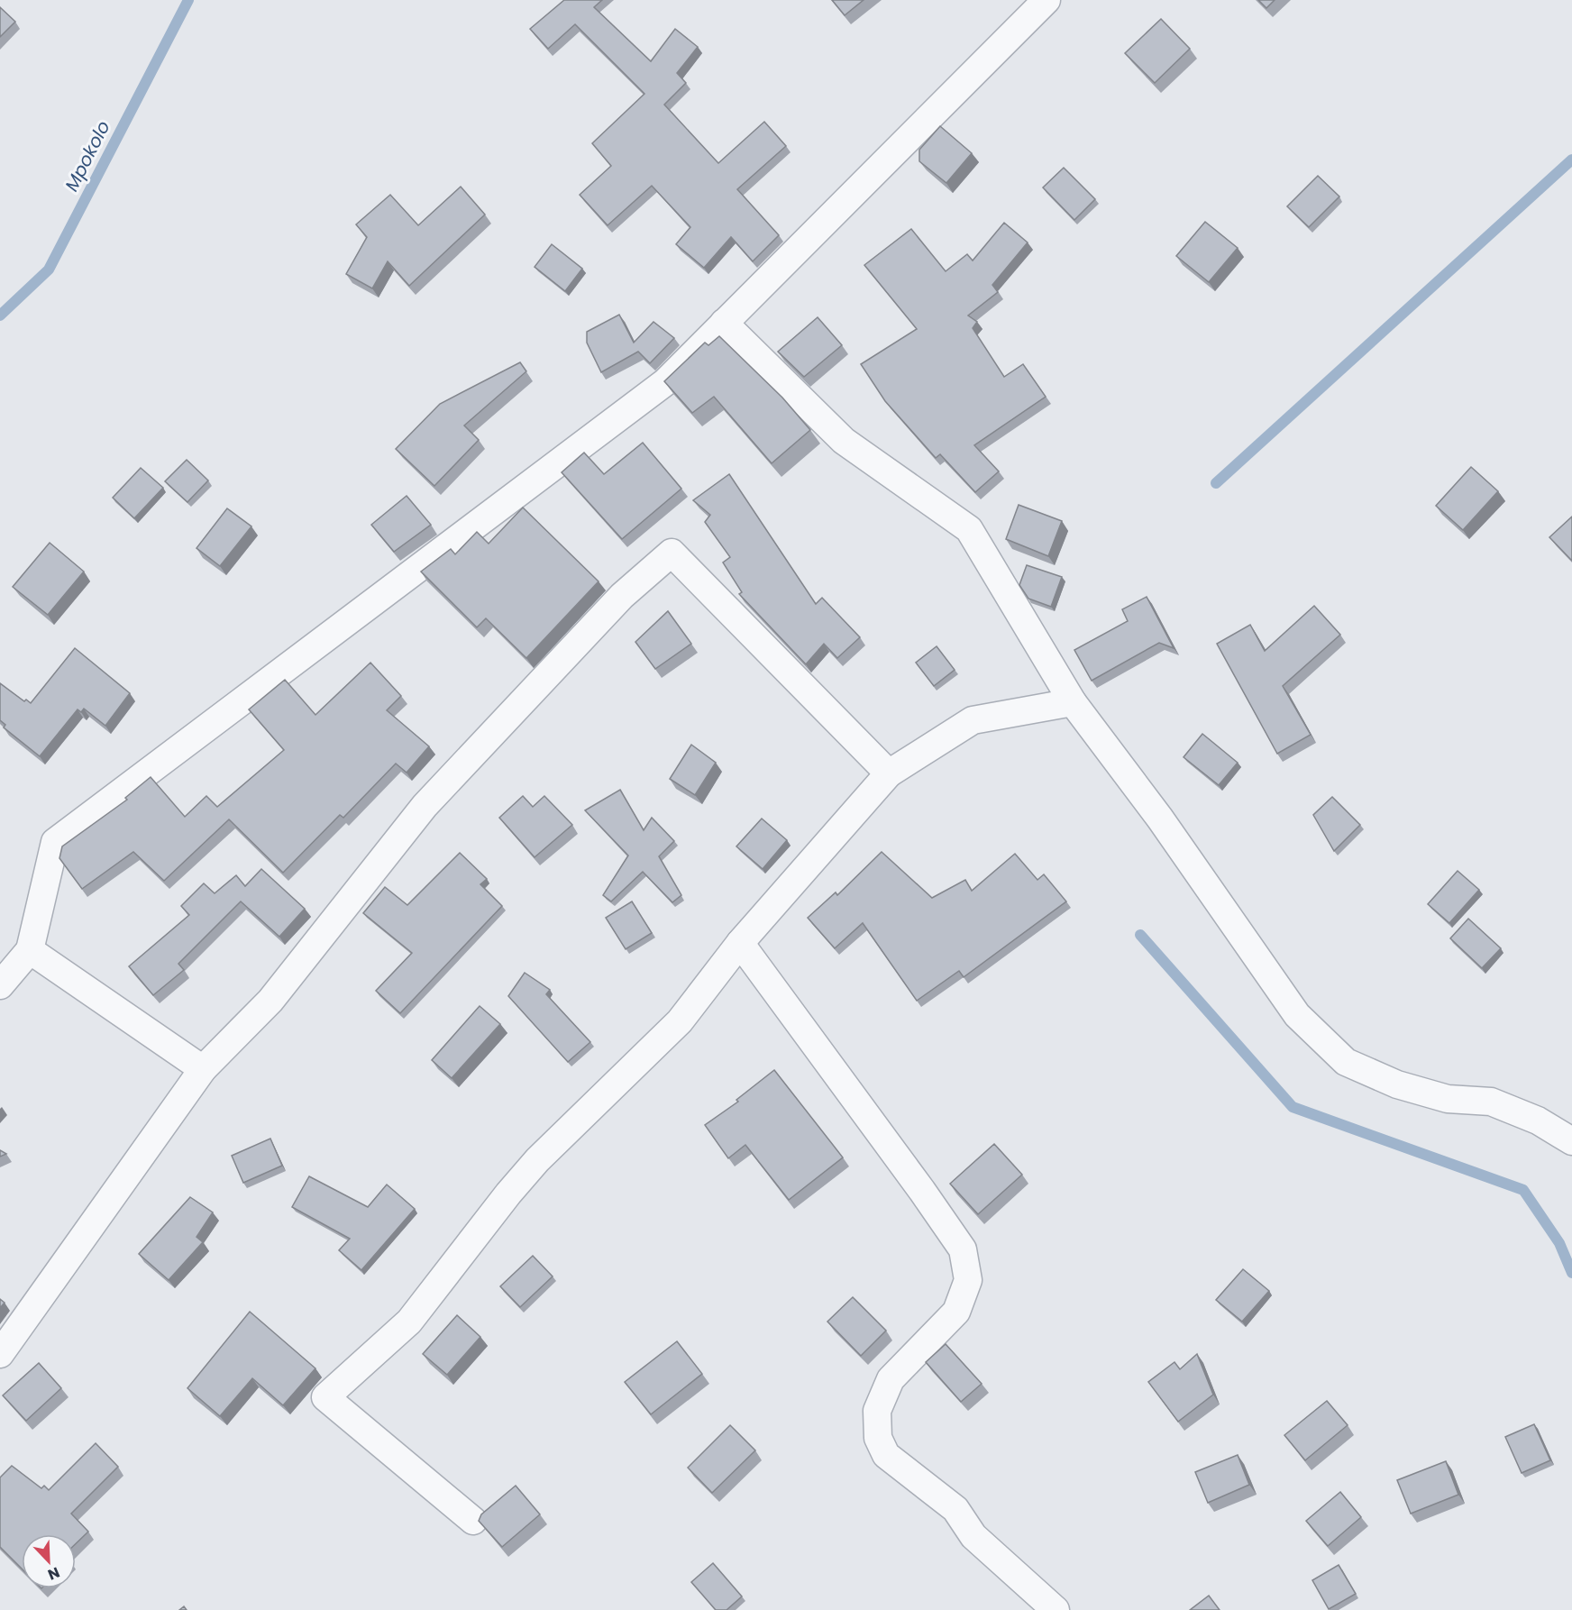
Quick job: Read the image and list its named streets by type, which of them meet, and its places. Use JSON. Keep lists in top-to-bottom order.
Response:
{
  "water": ["Mpokolo"],
  "north": "bottom right"
}
